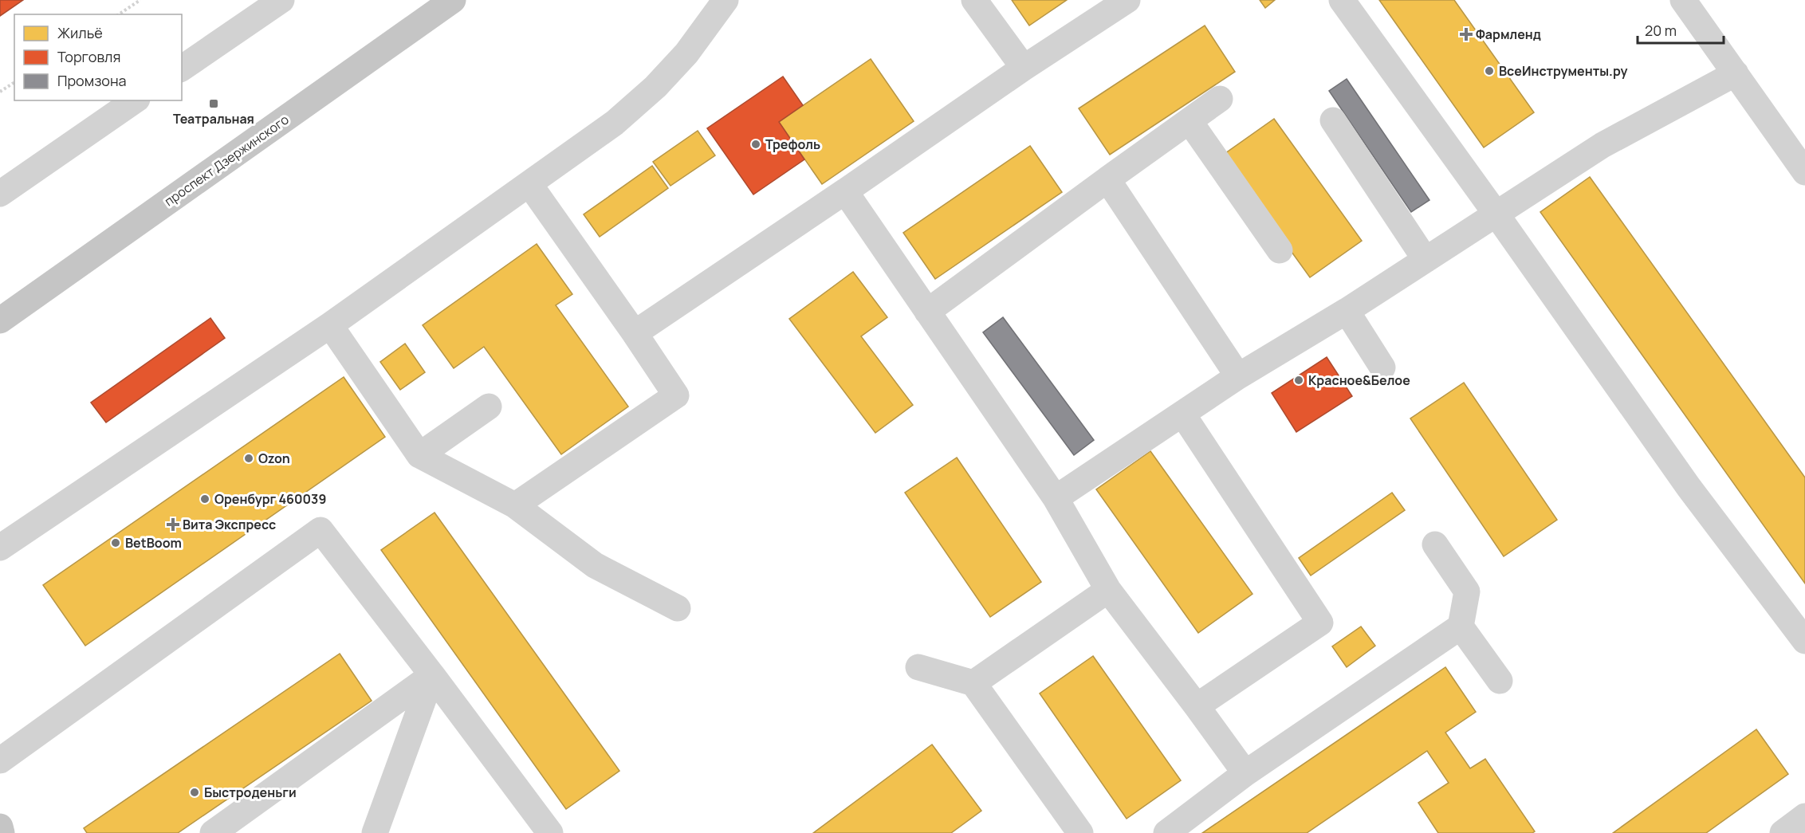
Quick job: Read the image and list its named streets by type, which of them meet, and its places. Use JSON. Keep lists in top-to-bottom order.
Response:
{
  "streets": {
    "main road": ["проспект Дзержинского"]
  },
  "places": {
    "health": ["Фармленд", "Вита Экспресс"],
    "other": [
      "ВсеИнструменты.ру",
      "Трефоль",
      "Красное&Белое",
      "Ozon",
      "Оренбург 460039",
      "BetBoom",
      "Быстроденьги"
    ],
    "transit": ["Театральная"]
  },
  "legend": ["Жильё", "Торговля", "Промзона"],
  "scale_bar": "20 m"
}
